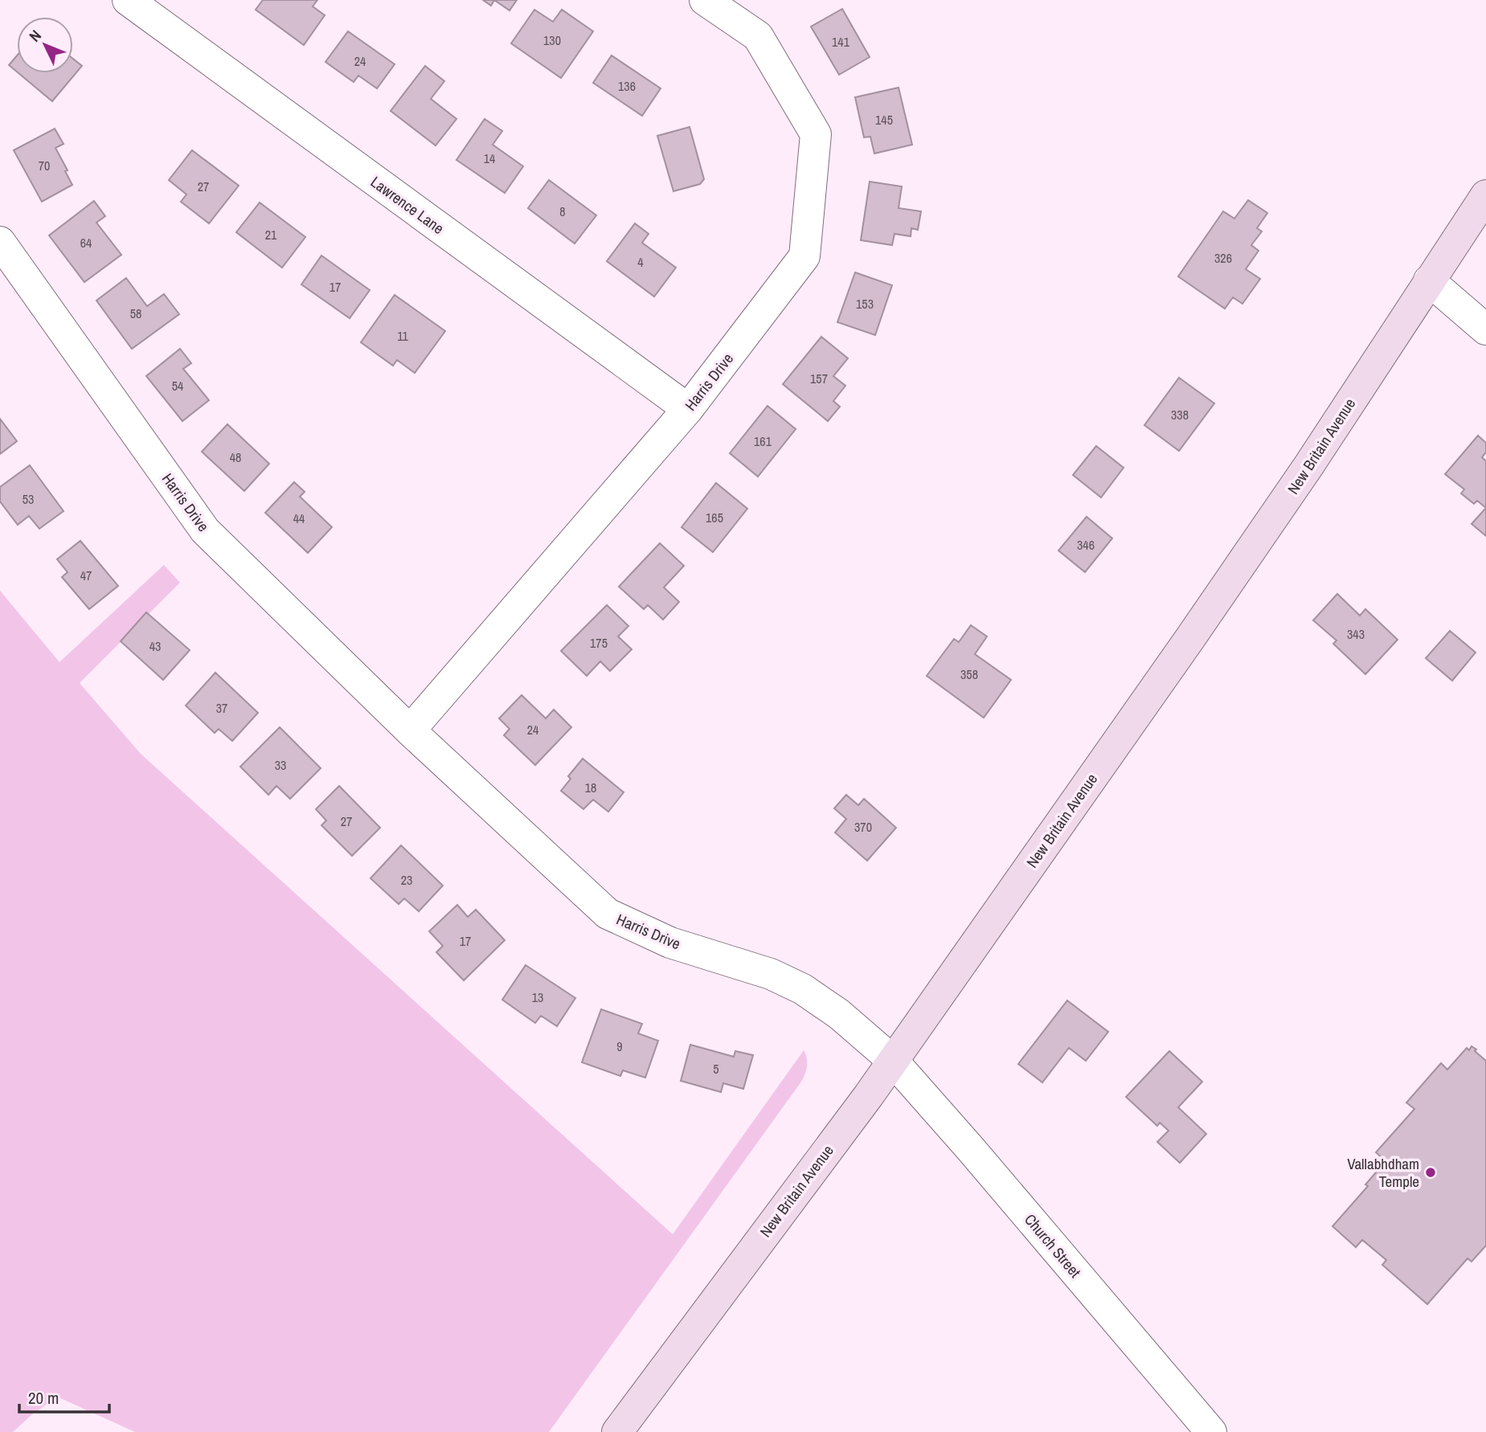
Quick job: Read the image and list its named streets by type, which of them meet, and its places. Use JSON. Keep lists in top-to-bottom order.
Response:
{
  "streets": {
    "main road": ["New Britain Avenue"],
    "street": ["Lawrence Lane", "Harris Drive", "Church Street"]
  },
  "crossings": [
    ["Lawrence Lane", "Harris Drive"],
    ["Harris Drive", "New Britain Avenue"],
    ["Harris Drive", "Church Street"],
    ["New Britain Avenue", "Church Street"]
  ],
  "places": ["Vallabhdham Temple"],
  "house_numbers": [
    "130",
    "141",
    "24",
    "136",
    "145",
    "14",
    "70",
    "27",
    "8",
    "21",
    "64",
    "326",
    "4",
    "17",
    "153",
    "58",
    "11",
    "157",
    "54",
    "338",
    "161",
    "48",
    "53",
    "165",
    "44",
    "346",
    "47",
    "343",
    "175",
    "43",
    "358",
    "37",
    "24",
    "33",
    "18",
    "27",
    "370",
    "23",
    "17",
    "13",
    "9",
    "5"
  ],
  "scale_bar": "20 m",
  "north": "top left"
}
